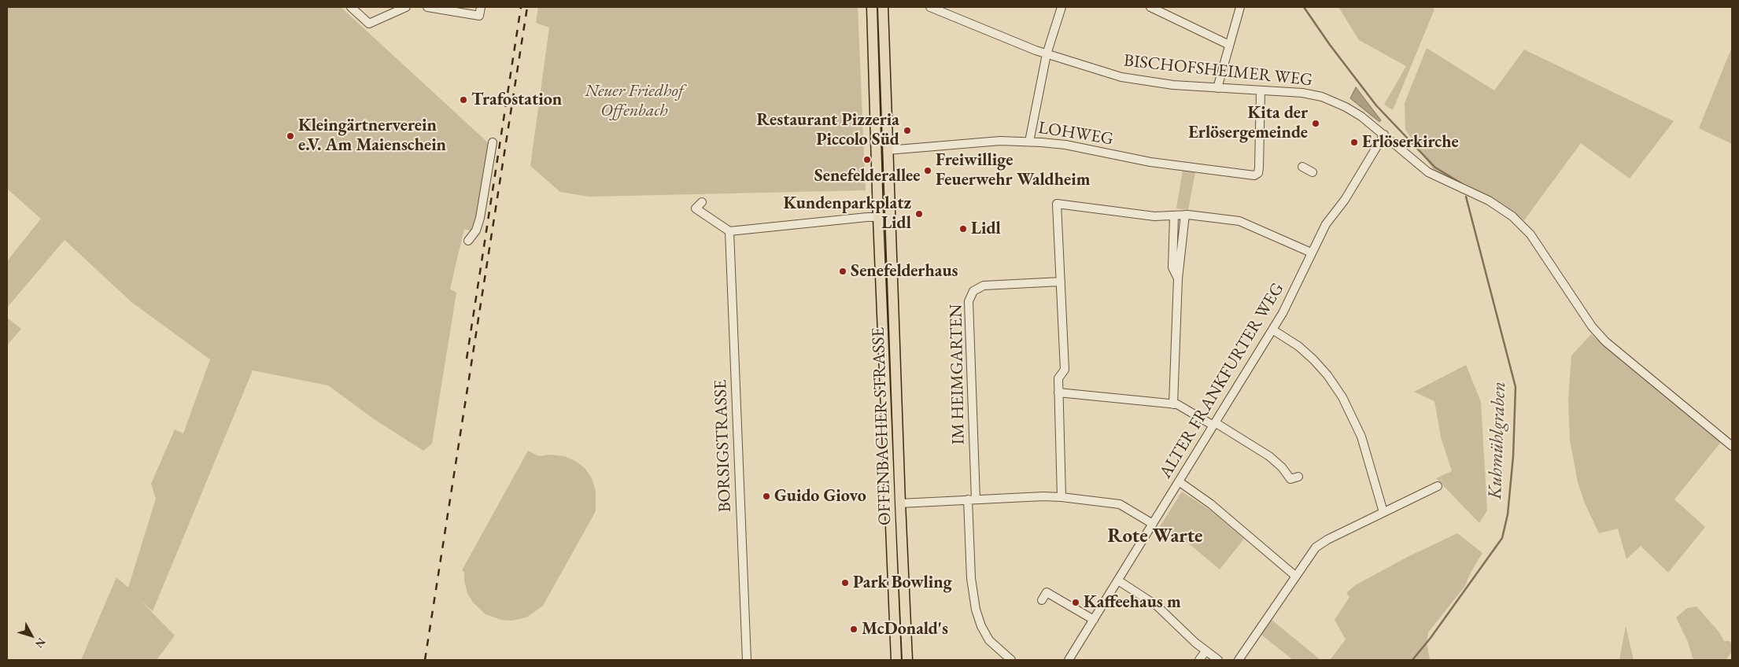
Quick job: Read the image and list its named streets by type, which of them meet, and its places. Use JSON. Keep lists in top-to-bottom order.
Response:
{
  "streets": {
    "main road": ["OFFENBACHER STRASSE"],
    "street": [
      "BISCHOFSHEIMER WEG",
      "LOHWEG",
      "IM HEIMGARTEN",
      "ALTER FRANKFURTER WEG",
      "BORSIGSTRASSE"
    ]
  },
  "crossings": [
    ["BISCHOFSHEIMER WEG", "LOHWEG"],
    ["BISCHOFSHEIMER WEG", "ALTER FRANKFURTER WEG"],
    ["LOHWEG", "OFFENBACHER STRASSE"]
  ],
  "districts": ["Rote Warte"],
  "water": ["Kuhmühlgraben"],
  "parks": ["Neuer Friedhof Offenbach"],
  "places": [
    "Trafostation",
    "Kita der Erlösergemeinde",
    "Restaurant Pizzeria Piccolo Süd",
    "Kleingärtnerverein e.V. Am Maienschein",
    "Erlöserkirche",
    "Senefelderallee",
    "Freiwillige Feuerwehr Waldheim",
    "Kundenparkplatz Lidl",
    "Lidl",
    "Senefelderhaus",
    "Guido Giovo",
    "Park Bowling",
    "Kaffeehaus m",
    "McDonald's"
  ],
  "north": "bottom right"
}
